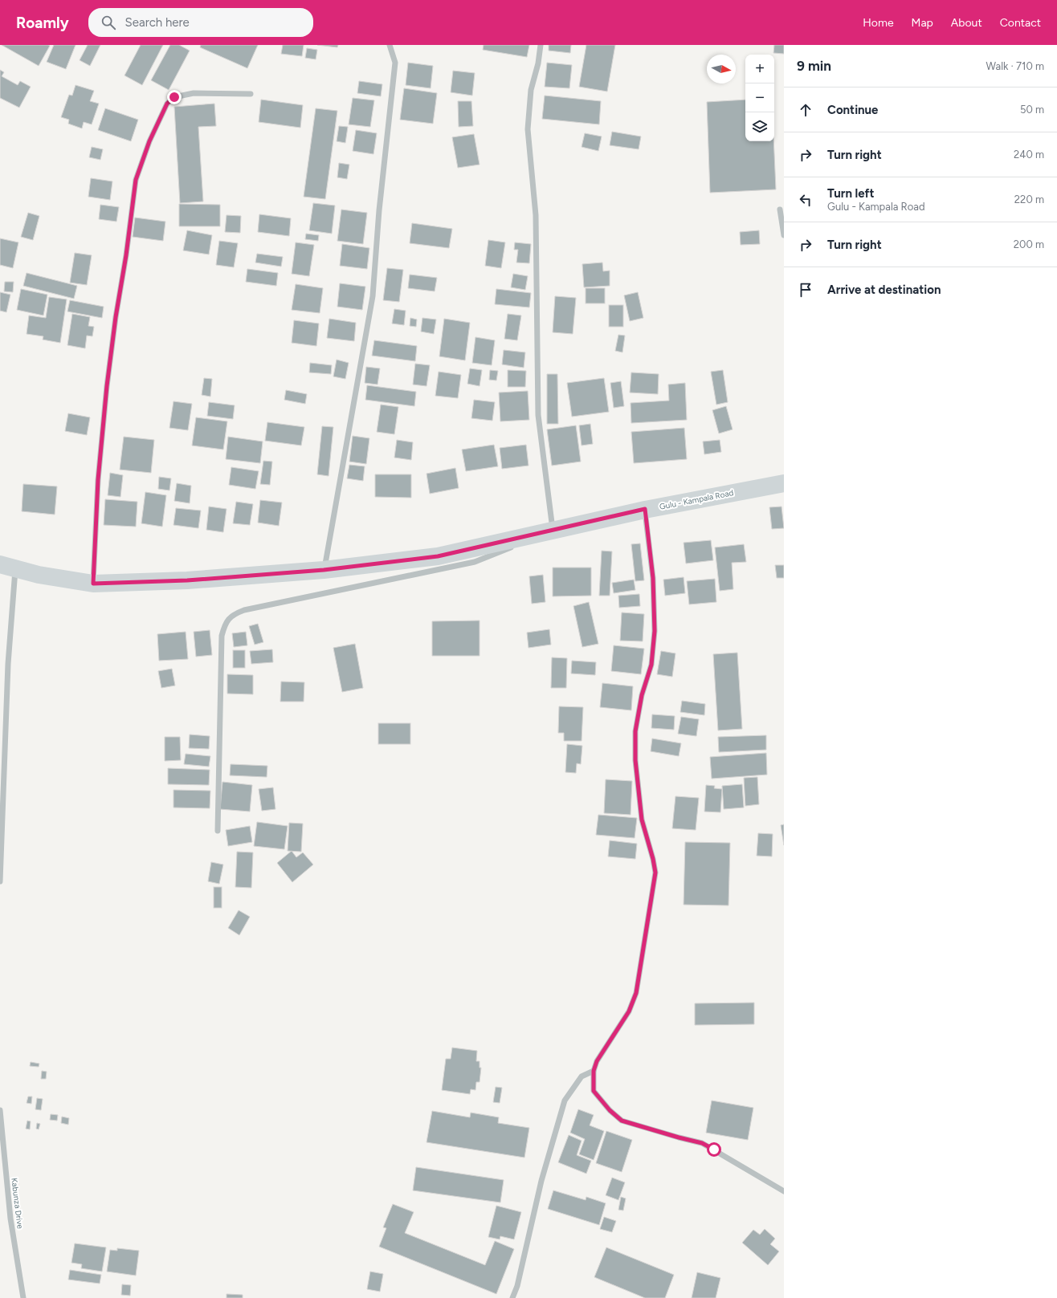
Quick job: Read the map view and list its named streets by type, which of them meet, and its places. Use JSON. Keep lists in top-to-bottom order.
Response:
{
  "streets": {
    "main road": ["Gulu - Kampala Road"],
    "street": ["Kabunza Drive"]
  },
  "north": "right",
  "page": {
    "header": "Roamly",
    "search": "Search here",
    "nav": [
      "Home",
      "Map",
      "About",
      "Contact"
    ],
    "heading": ["9 min", "Walk · 710 m"],
    "map_buttons": ["+", "−"],
    "list": [
      ["Continue", "50 m"],
      ["Turn right", "240 m"],
      ["Turn left", "Gulu - Kampala Road", "220 m"],
      ["Turn right", "200 m"],
      "Arrive at destination"
    ]
  }
}
